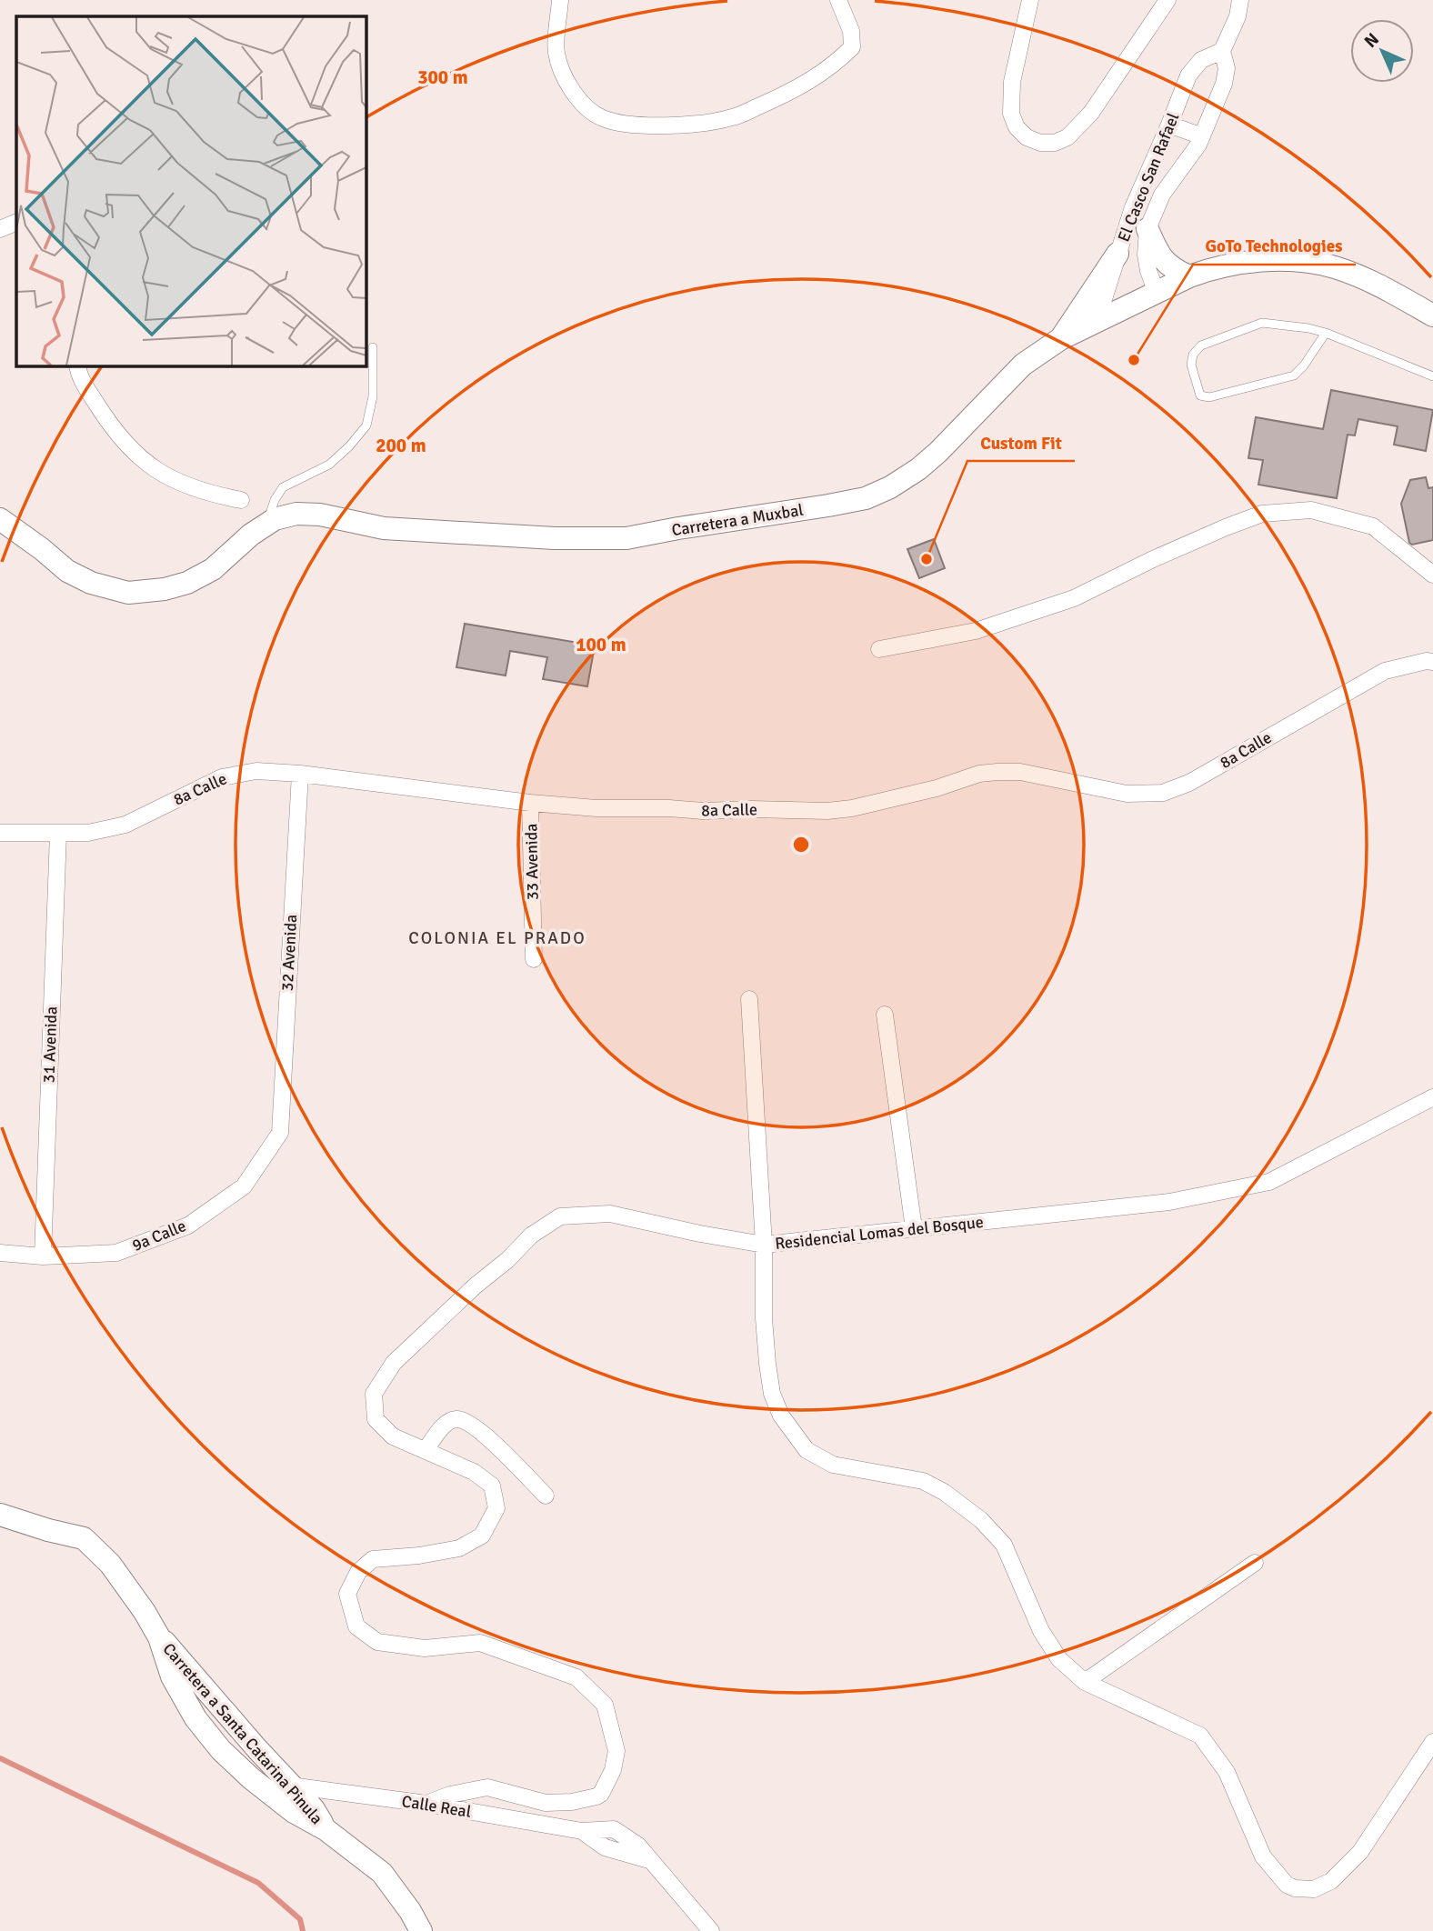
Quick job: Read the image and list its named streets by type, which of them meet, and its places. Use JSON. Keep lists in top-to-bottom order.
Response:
{
  "streets": {
    "main road": ["Carretera a Muxbal", "Carretera a Santa Catarina Pinula"],
    "street": [
      "El Casco San Rafael",
      "8a Calle",
      "33 Avenida",
      "32 Avenida",
      "31 Avenida",
      "Residencial Lomas del Bosque",
      "9a Calle",
      "Calle Real"
    ]
  },
  "crossings": [
    ["El Casco San Rafael", "Carretera a Muxbal"],
    ["8a Calle", "33 Avenida"],
    ["8a Calle", "32 Avenida"],
    ["8a Calle", "31 Avenida"],
    ["32 Avenida", "9a Calle"],
    ["31 Avenida", "9a Calle"],
    ["Residencial Lomas del Bosque", "Calle Real"],
    ["Carretera a Santa Catarina Pinula", "Calle Real"]
  ],
  "districts": ["COLONIA EL PRADO"],
  "places": ["GoTo Technologies", "Custom Fit"],
  "north": "top left",
  "rings": ["300 m", "200 m", "100 m"]
}
